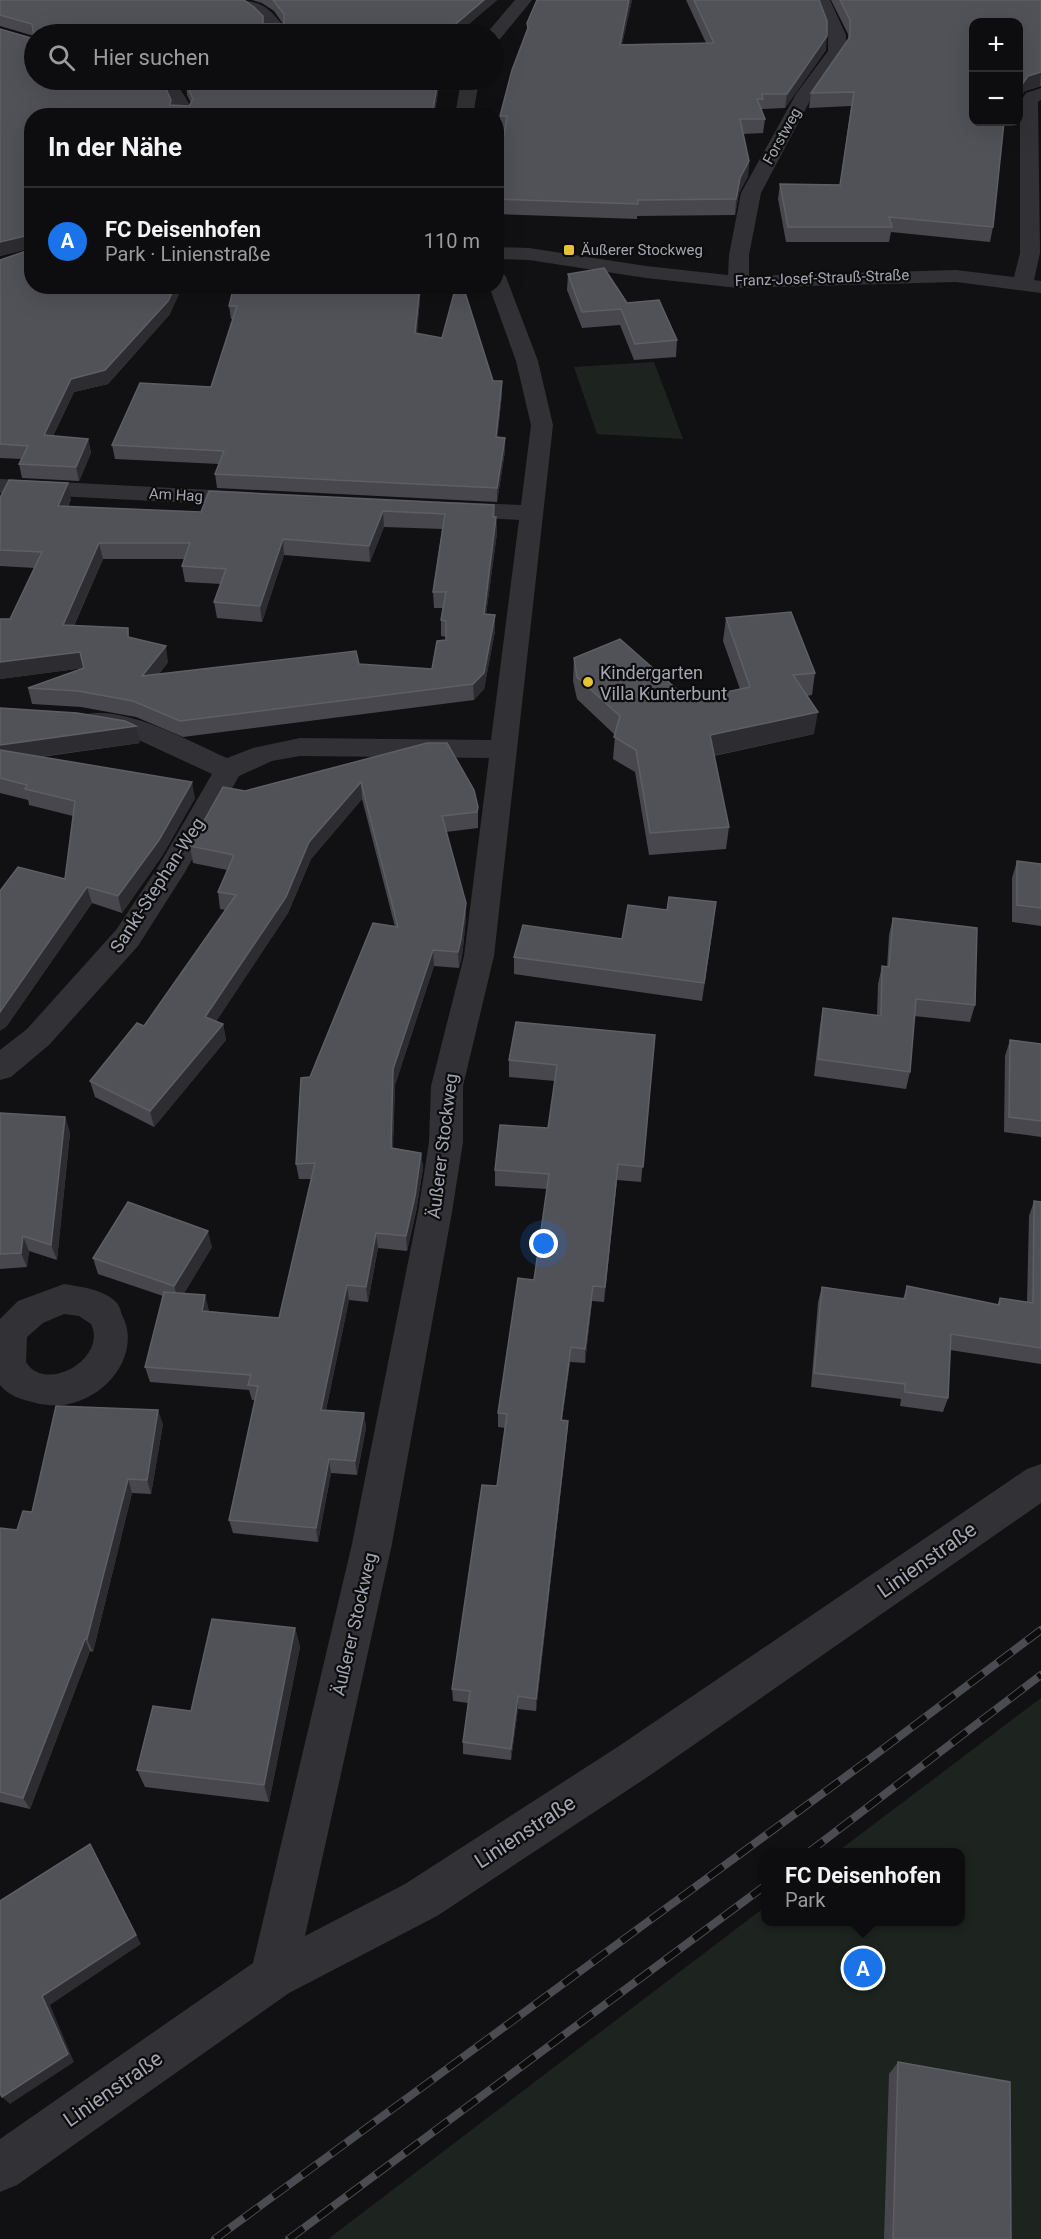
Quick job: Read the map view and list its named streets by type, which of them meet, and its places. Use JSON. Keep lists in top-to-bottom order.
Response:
{
  "streets": {
    "street": [
      "Forstweg",
      "Franz-Josef-Strauß-Straße",
      "Am Hag",
      "Sankt-Stephan-Weg",
      "Äußerer Stockweg",
      "Linienstraße"
    ]
  },
  "crossings": [
    ["Forstweg", "Franz-Josef-Strauß-Straße"],
    ["Äußerer Stockweg", "Linienstraße"]
  ],
  "places": {
    "transit": ["Äußerer Stockweg"],
    "other": ["Kindergarten Villa Kunterbunt"]
  },
  "page": {
    "map_buttons": ["+", "−"],
    "search": "Hier suchen",
    "heading": "In der Nähe",
    "list": [
      {
        "mark": "A",
        "name": "FC Deisenhofen",
        "note": "Park · Linienstraße",
        "value": "110 m"
      }
    ],
    "popup": ["FC Deisenhofen", "Park"],
    "pins": "A"
  }
}
